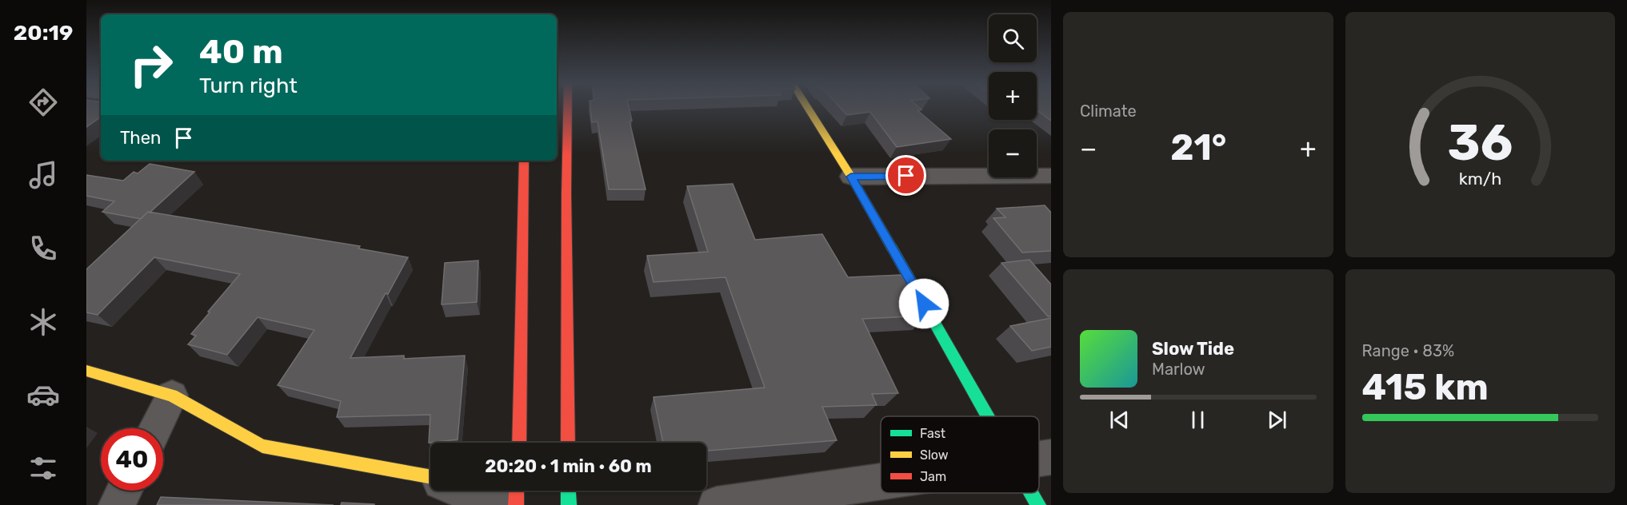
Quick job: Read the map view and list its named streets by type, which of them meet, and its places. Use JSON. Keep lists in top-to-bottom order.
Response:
{
  "legend": ["Fast", "Slow", "Jam"],
  "page": {
    "tabs": "20:19",
    "tile": [
      "Climate",
      ["Range · 83%", "415 km"]
    ],
    "map_buttons": ["+", "−"],
    "turn": ["40 m", "Turn right"],
    "then": "Then",
    "heat": ["−", "21°", "+"],
    "song": ["Slow Tide", "Marlow"],
    "limit": "40",
    "trip": "20:20 · 1 min · 60 m",
    "gauge": ["36", "km/h"]
  }
}
